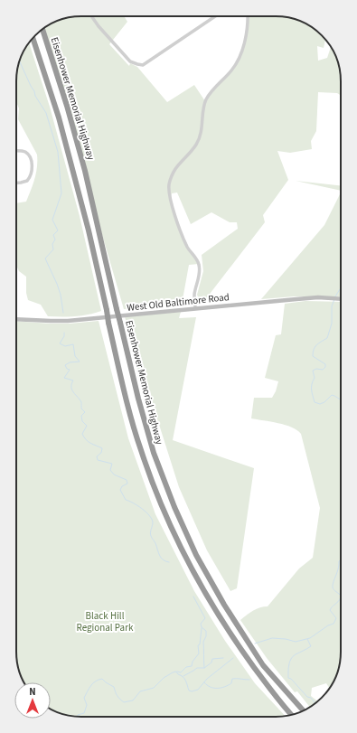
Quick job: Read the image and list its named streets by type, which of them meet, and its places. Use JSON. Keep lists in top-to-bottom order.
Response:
{
  "streets": {
    "highway": ["Eisenhower Memorial Highway"],
    "street": ["West Old Baltimore Road"]
  },
  "parks": ["Black Hill Regional Park"],
  "north": "top"
}
